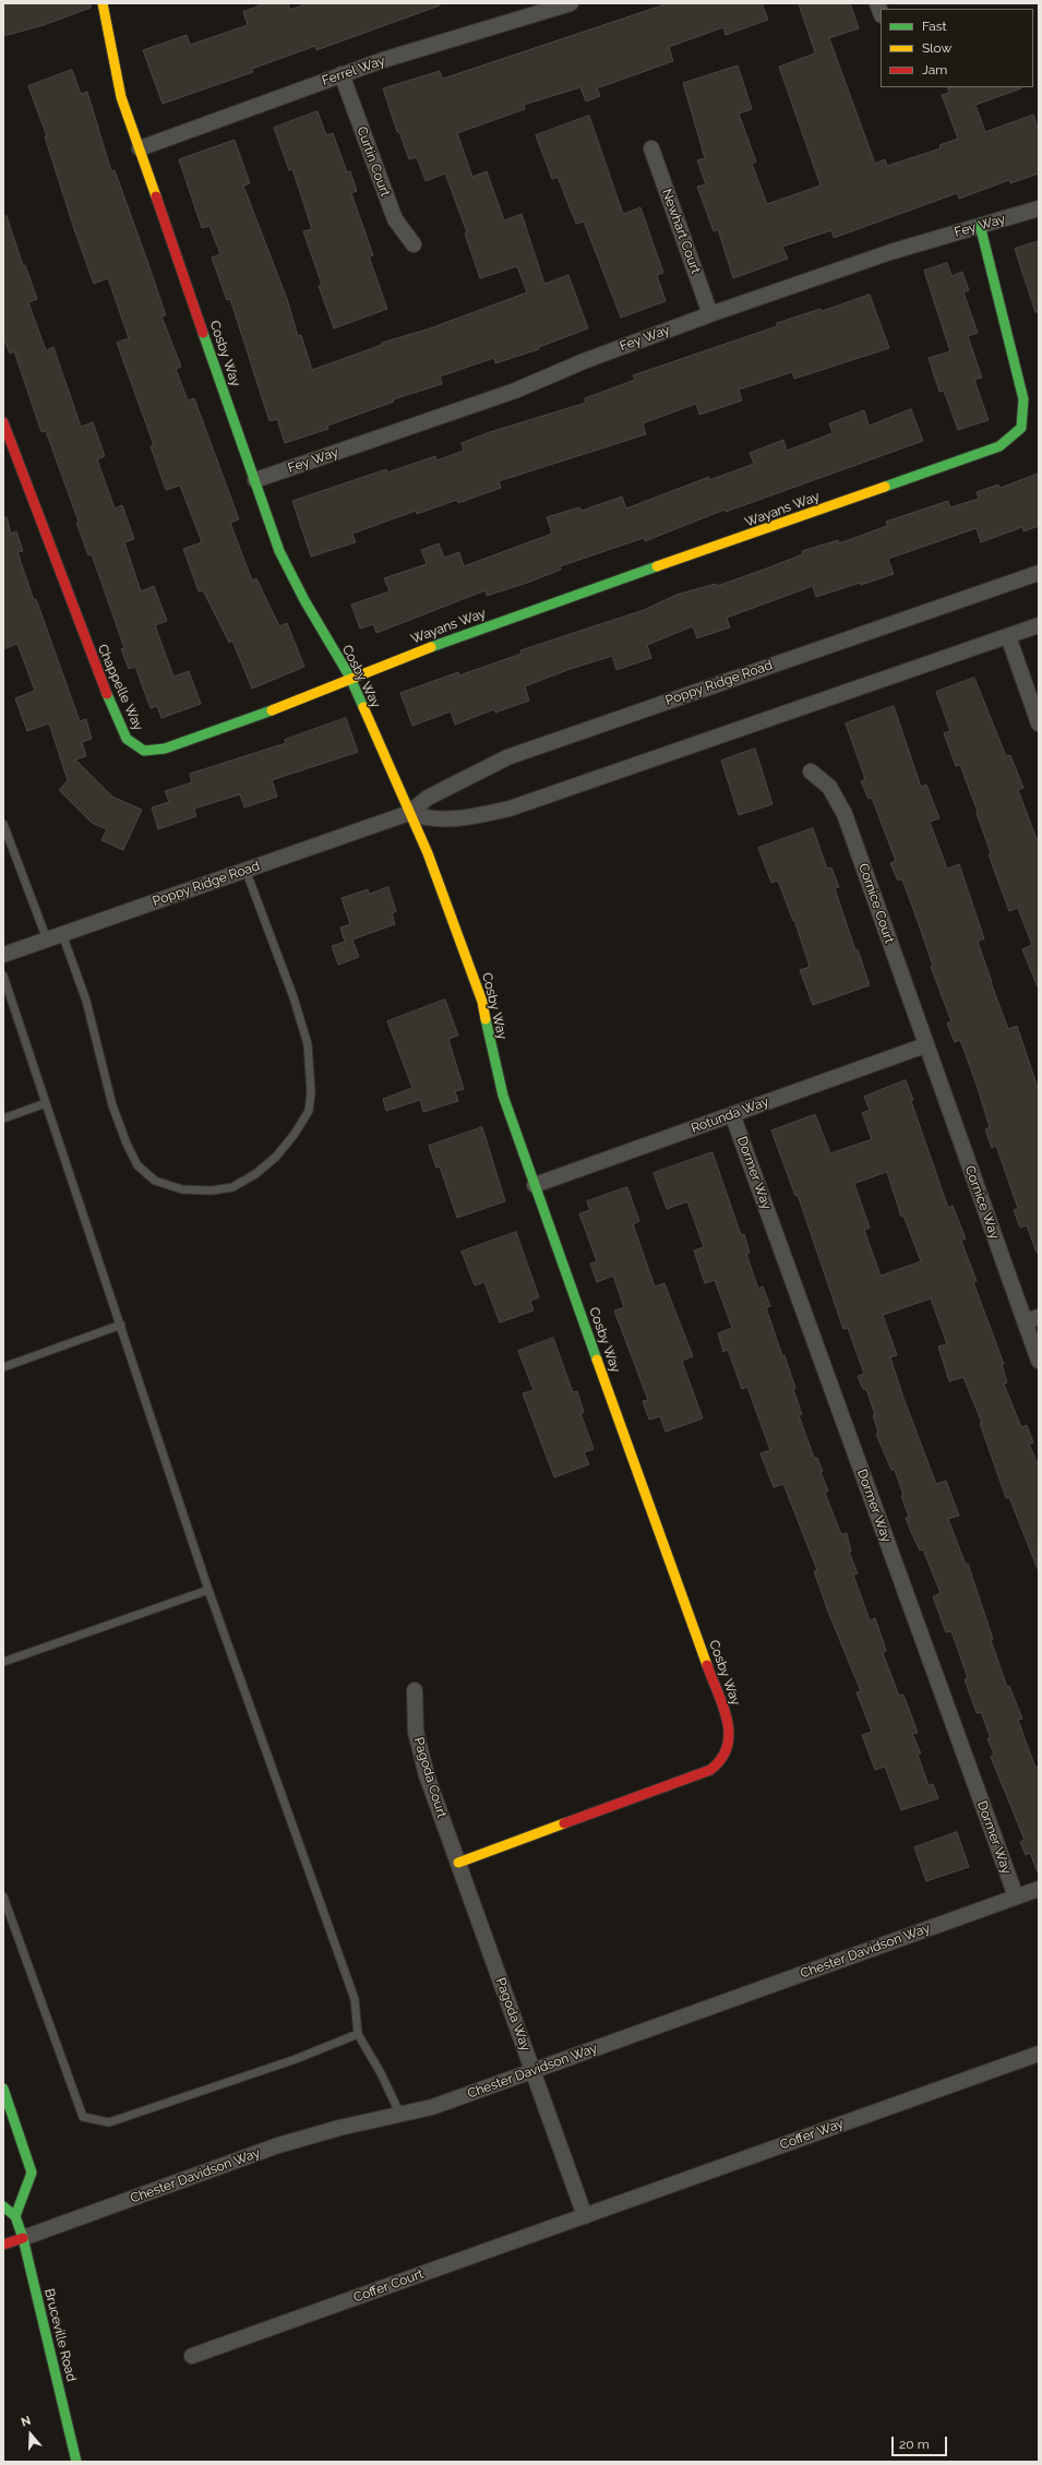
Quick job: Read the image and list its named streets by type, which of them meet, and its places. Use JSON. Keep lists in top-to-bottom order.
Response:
{
  "streets": {
    "street": [
      "Ferrel Way",
      "Curtin Court",
      "Fey Way",
      "Newhart Court",
      "Cosby Way",
      "Wayans Way",
      "Poppy Ridge Road",
      "Chappelle Way",
      "Cornice Court",
      "Rotunda Way",
      "Dormer Way",
      "Cornice Way",
      "Pagoda Court",
      "Chester Davidson Way",
      "Pagoda Way",
      "Coffer Way",
      "Coffer Court",
      "Bruceville Road"
    ]
  },
  "crossings": [
    ["Ferrel Way", "Curtin Court"],
    ["Ferrel Way", "Cosby Way"],
    ["Fey Way", "Newhart Court"],
    ["Fey Way", "Cosby Way"],
    ["Fey Way", "Wayans Way"],
    ["Cosby Way", "Wayans Way"],
    ["Cosby Way", "Poppy Ridge Road"],
    ["Cosby Way", "Chappelle Way"],
    ["Cosby Way", "Rotunda Way"],
    ["Cosby Way", "Pagoda Court"],
    ["Cosby Way", "Pagoda Way"],
    ["Wayans Way", "Chappelle Way"],
    ["Cornice Court", "Rotunda Way"],
    ["Cornice Court", "Cornice Way"],
    ["Rotunda Way", "Dormer Way"],
    ["Rotunda Way", "Cornice Way"],
    ["Dormer Way", "Chester Davidson Way"],
    ["Pagoda Court", "Pagoda Way"],
    ["Chester Davidson Way", "Pagoda Way"],
    ["Chester Davidson Way", "Bruceville Road"],
    ["Pagoda Way", "Coffer Way"],
    ["Pagoda Way", "Coffer Court"],
    ["Coffer Way", "Coffer Court"]
  ],
  "legend": ["Fast", "Slow", "Jam"],
  "scale_bar": "20 m",
  "north": "top"
}
